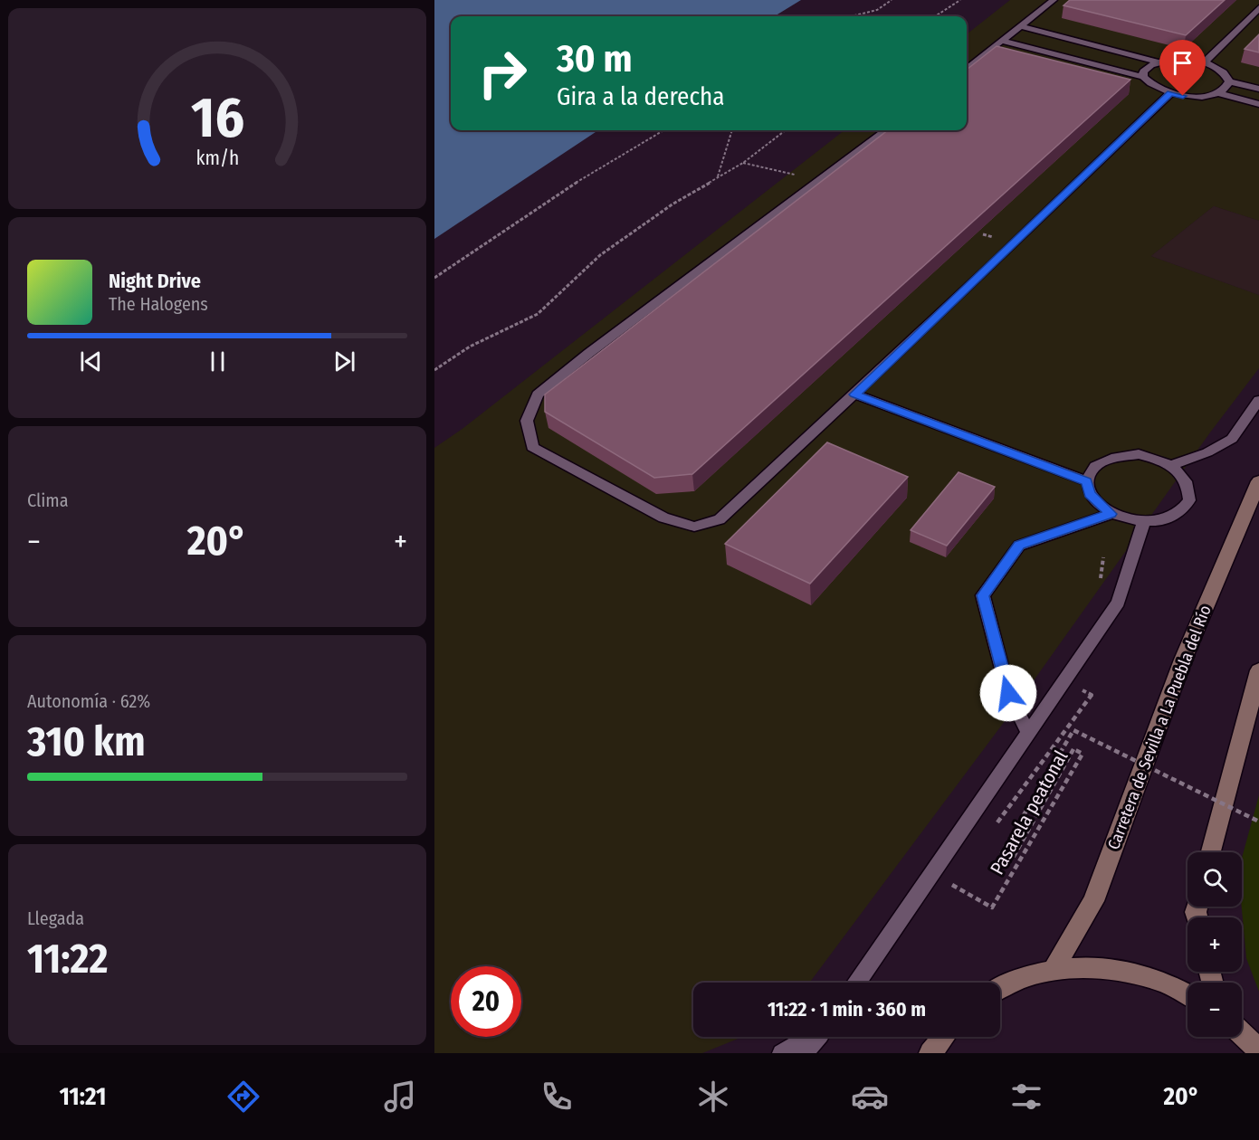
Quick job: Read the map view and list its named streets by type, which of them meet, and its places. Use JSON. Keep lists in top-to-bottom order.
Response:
{
  "streets": {
    "main road": ["Carretera de Sevilla a La Puebla del Río"],
    "path": ["Pasarela peatonal"]
  },
  "page": {
    "turn": ["30 m", "Gira a la derecha"],
    "song": ["Night Drive", "The Halogens"],
    "tile": [
      "Clima",
      ["Autonomía · 62%", "310 km"],
      ["Llegada", "11:22"]
    ],
    "heat": ["−", "20°", "+"],
    "map_buttons": ["+", "−"],
    "limit": "20",
    "trip": "11:22 · 1 min · 360 m",
    "tabs": ["11:21", "20°"],
    "gauge": ["16", "km/h"]
  }
}
